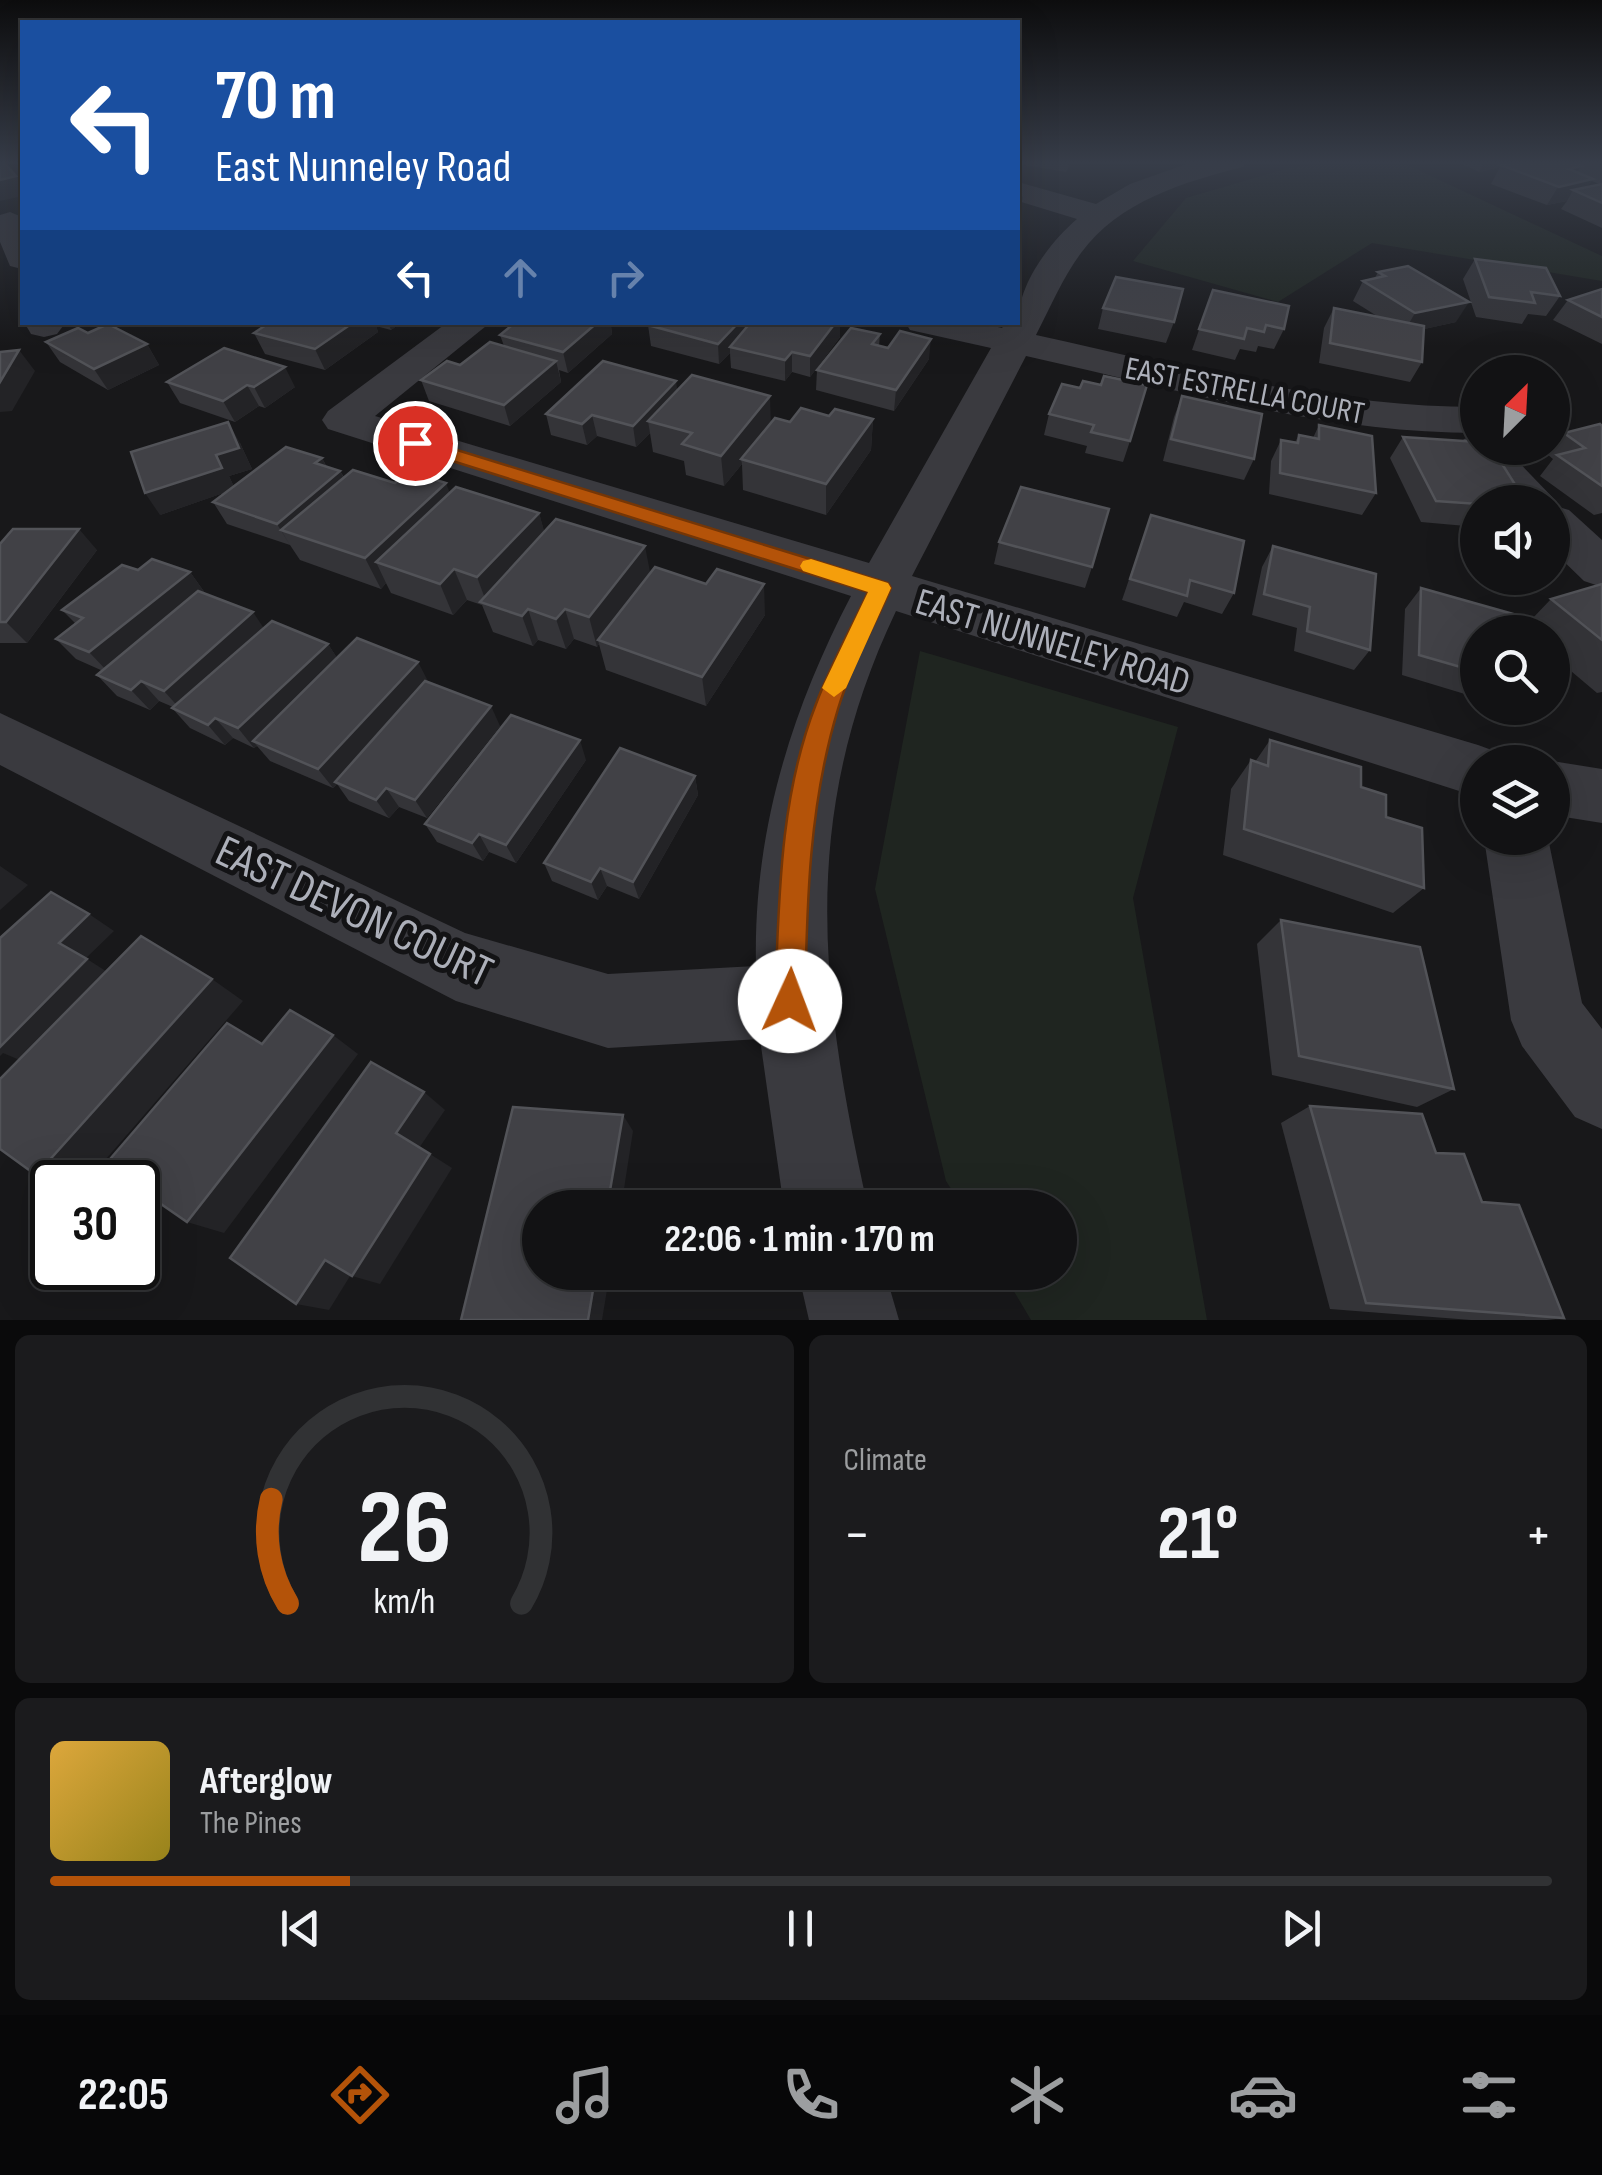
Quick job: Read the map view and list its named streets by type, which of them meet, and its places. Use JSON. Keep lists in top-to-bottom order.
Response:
{
  "streets": {
    "street": ["EAST ESTRELLA COURT", "EAST NUNNELEY ROAD", "EAST DEVON COURT"]
  },
  "north": "top right",
  "page": {
    "turn": ["70 m", "East Nunneley Road"],
    "limit": "30",
    "trip": "22:06 · 1 min · 170 m",
    "tile": "Climate",
    "heat": ["−", "21°", "+"],
    "song": ["Afterglow", "The Pines"],
    "tabs": "22:05",
    "gauge": ["26", "km/h"]
  }
}
